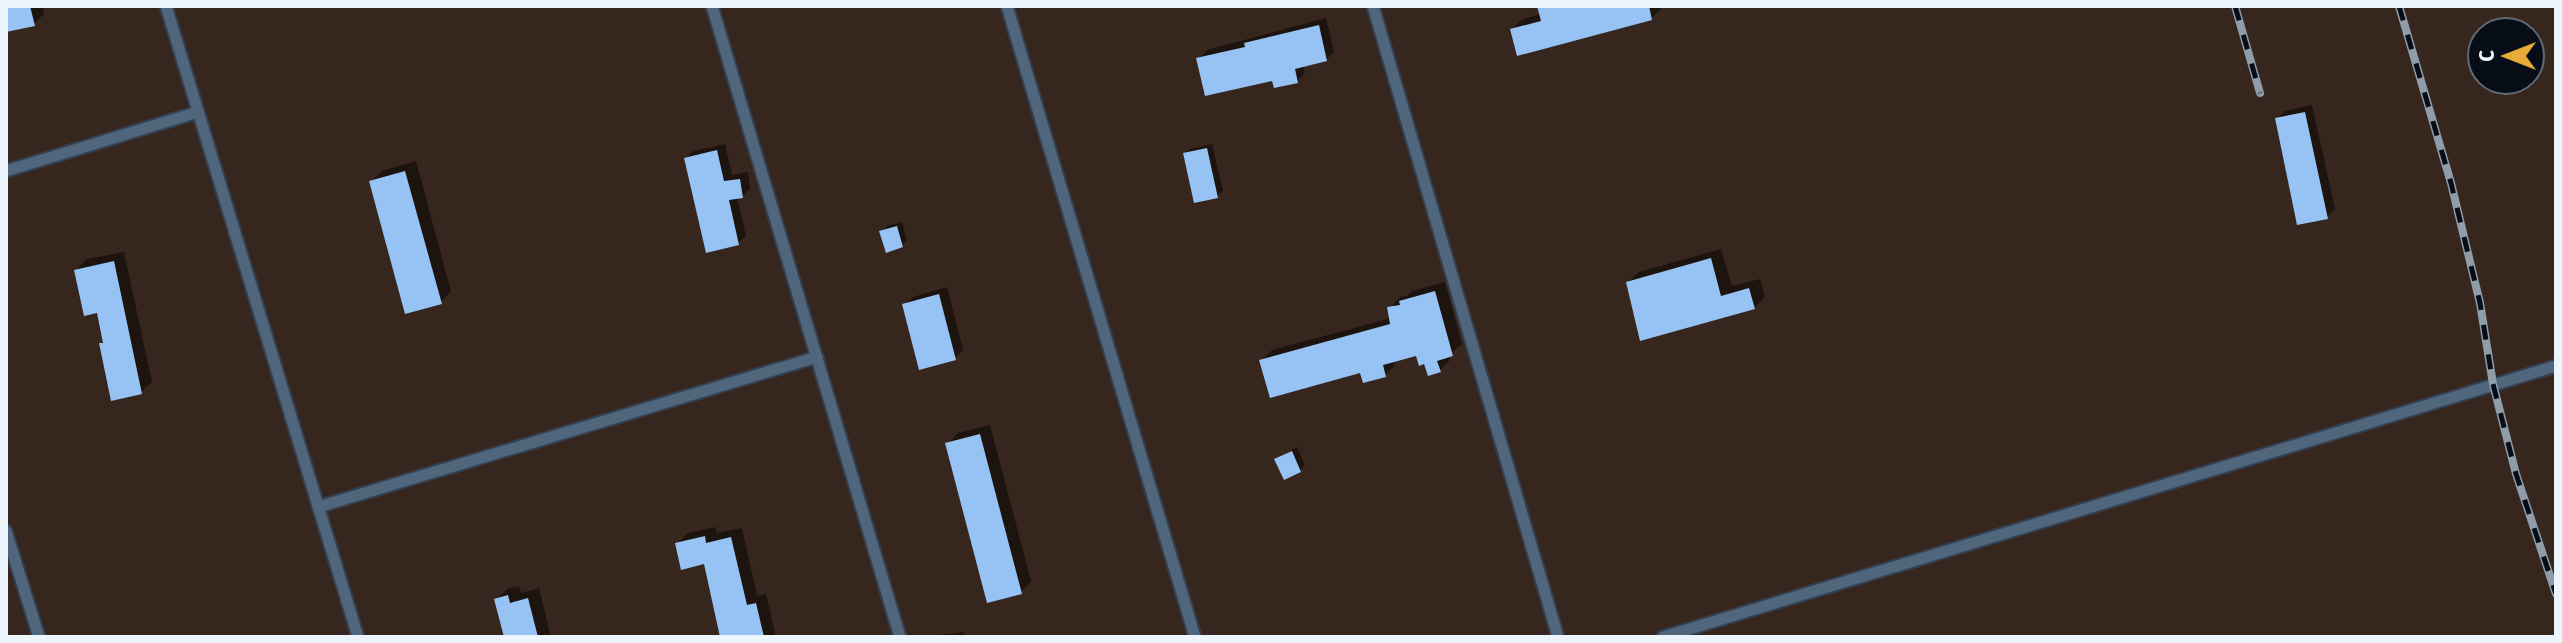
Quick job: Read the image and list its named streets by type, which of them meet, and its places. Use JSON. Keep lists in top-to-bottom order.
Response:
{
  "north": "left"
}
